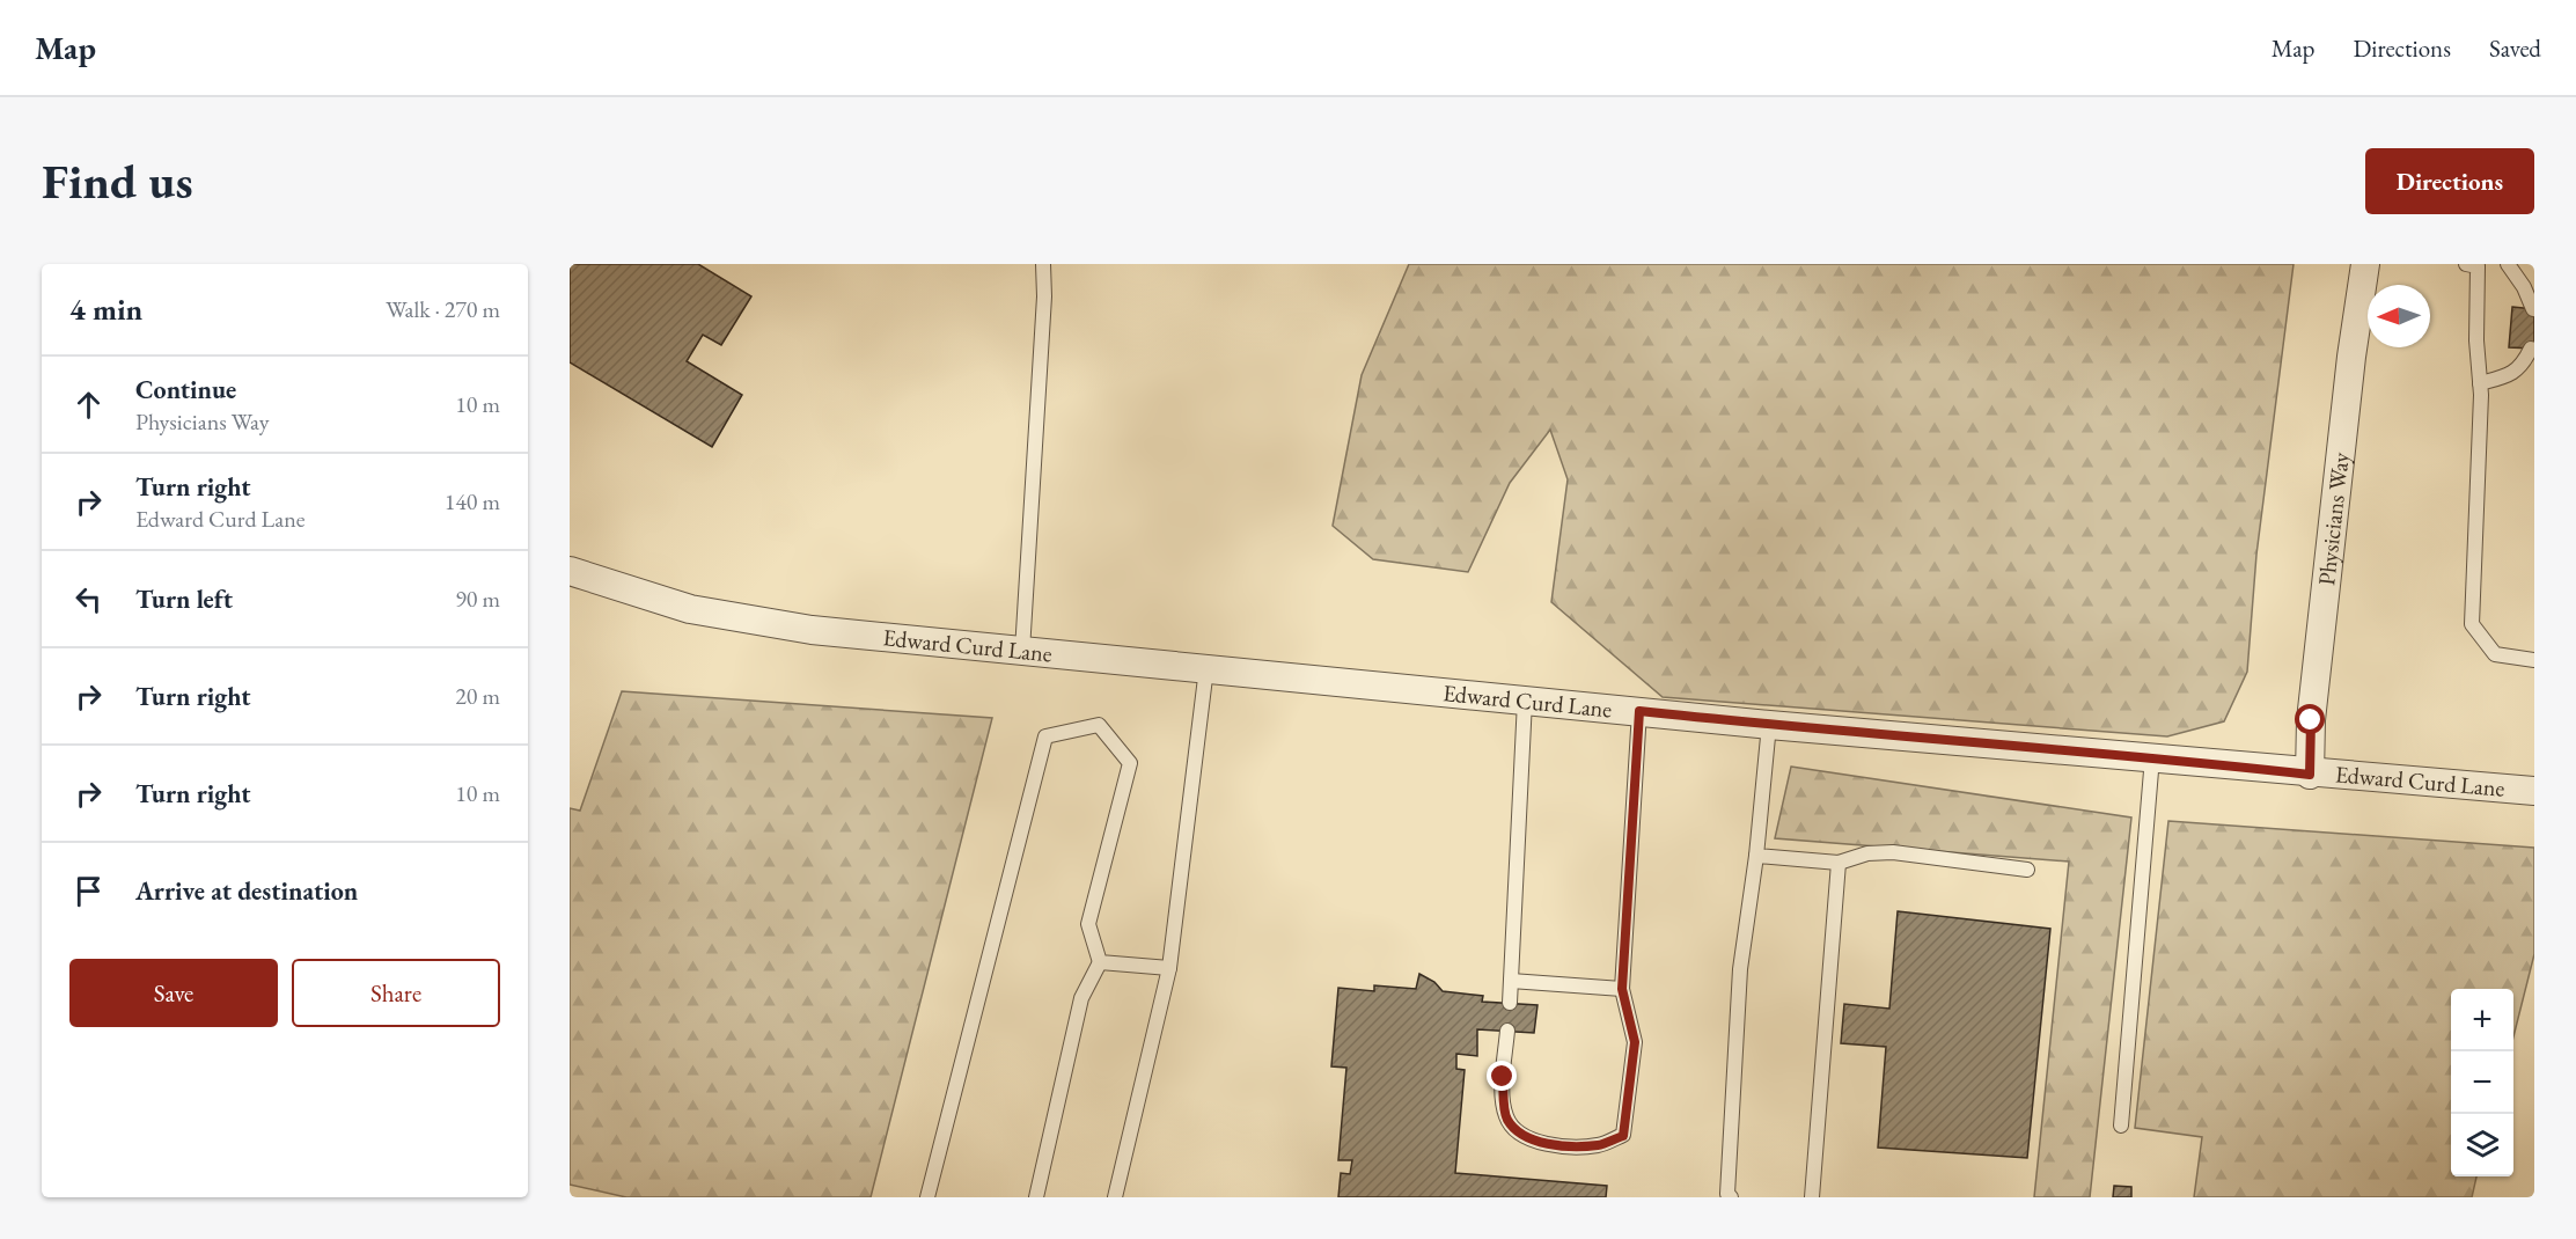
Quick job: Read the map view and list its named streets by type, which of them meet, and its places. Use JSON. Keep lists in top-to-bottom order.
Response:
{
  "streets": {
    "street": ["Physicians Way", "Edward Curd Lane"]
  },
  "crossings": [
    ["Physicians Way", "Edward Curd Lane"]
  ],
  "north": "left",
  "page": {
    "header": "Map",
    "nav": ["Map", "Directions", "Saved"],
    "buttons": [
      "Directions",
      ["Save", "Share"]
    ],
    "title": "Find us",
    "heading": ["4 min", "Walk · 270 m"],
    "list": [
      ["Continue", "Physicians Way", "10 m"],
      ["Turn right", "Edward Curd Lane", "140 m"],
      ["Turn left", "90 m"],
      ["Turn right", "20 m"],
      ["Turn right", "10 m"],
      "Arrive at destination"
    ],
    "map_buttons": ["+", "−"]
  }
}
